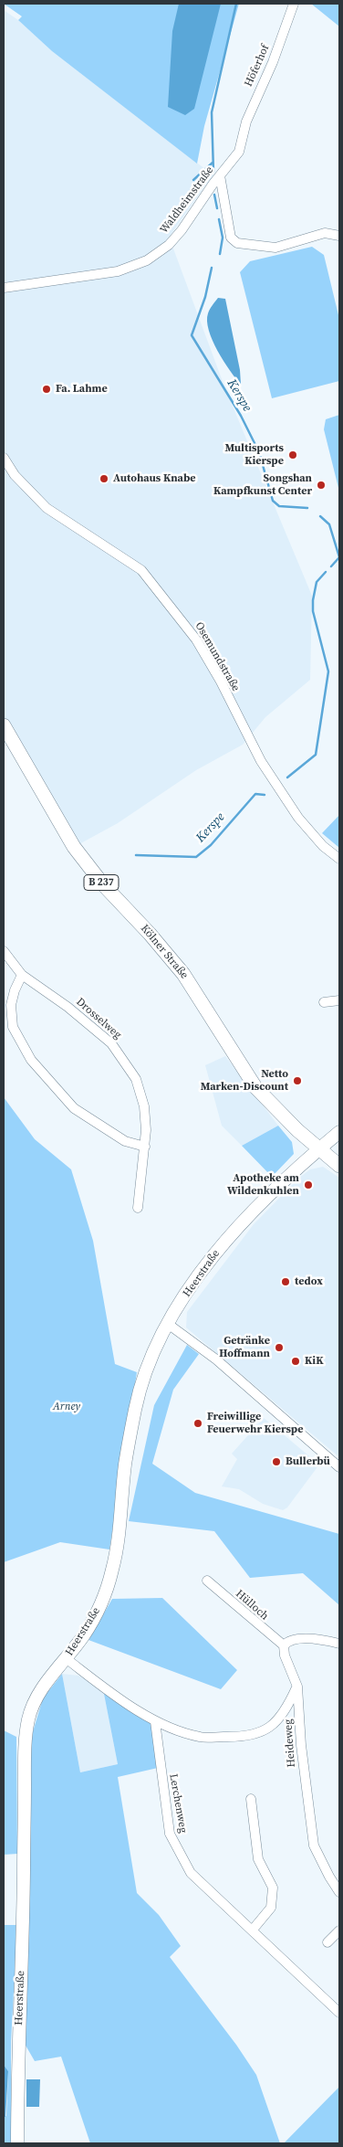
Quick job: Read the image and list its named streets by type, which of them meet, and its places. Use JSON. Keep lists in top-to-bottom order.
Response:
{
  "streets": {
    "main road": ["B 237", "Kölner Straße", "Heerstraße"],
    "street": [
      "Höferhof",
      "Waldheimstraße",
      "Osemundstraße",
      "Drosselweg",
      "Hülloch",
      "Heideweg",
      "Lerchenweg"
    ]
  },
  "crossings": [
    ["Höferhof", "Waldheimstraße"],
    ["Kölner Straße", "Heerstraße"],
    ["Hülloch", "Heideweg"]
  ],
  "water": ["Kerspe"],
  "parks": ["Arney"],
  "places": [
    "Fa. Lahme",
    "Multisports Kierspe",
    "Autohaus Knabe",
    "Songshan Kampfkunst Center",
    "Netto Marken-Discount",
    "Apotheke am Wildenkuhlen",
    "tedox",
    "Getränke Hoffmann",
    "KiK",
    "Freiwillige Feuerwehr Kierspe",
    "Bullerbü"
  ]
}
